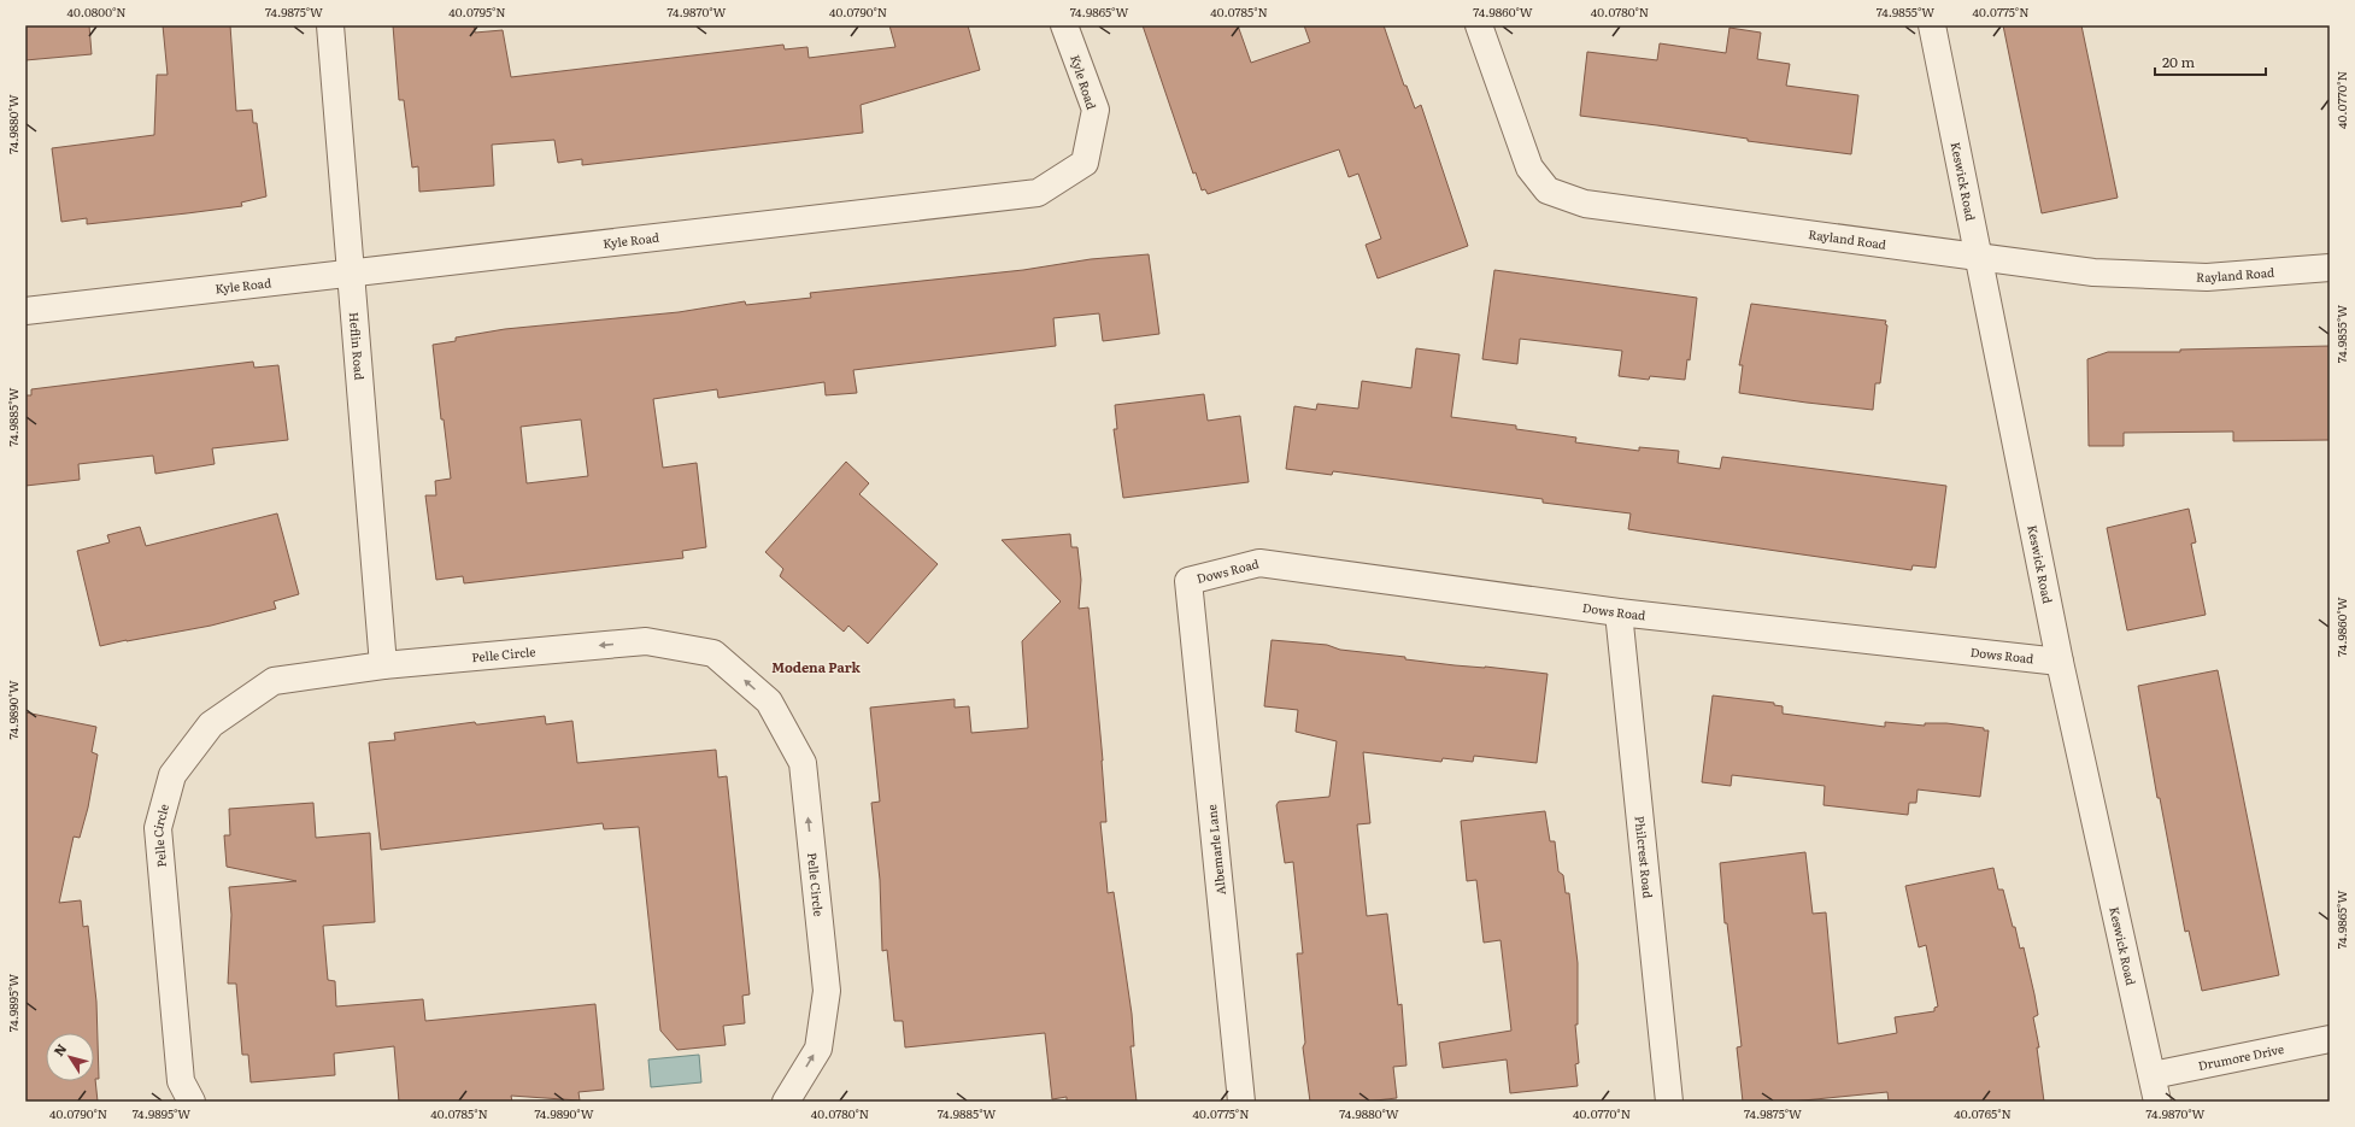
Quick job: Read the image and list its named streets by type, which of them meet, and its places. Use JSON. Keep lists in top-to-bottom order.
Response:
{
  "streets": {
    "street": [
      "Kyle Road",
      "Keswick Road",
      "Rayland Road",
      "Heflin Road",
      "Dows Road",
      "Pelle Circle",
      "Albemarle Lane",
      "Philcrest Road",
      "Drumore Drive"
    ]
  },
  "crossings": [
    ["Kyle Road", "Heflin Road"],
    ["Keswick Road", "Rayland Road"],
    ["Keswick Road", "Dows Road"],
    ["Keswick Road", "Drumore Drive"],
    ["Heflin Road", "Pelle Circle"],
    ["Dows Road", "Albemarle Lane"],
    ["Dows Road", "Philcrest Road"]
  ],
  "districts": ["Modena Park"],
  "scale_bar": "20 m",
  "north": "top left",
  "coordinates": [
    "40.0800°N",
    "74.9875°W",
    "40.0795°N",
    "74.9870°W",
    "40.0790°N",
    "74.9865°W",
    "40.0785°N",
    "74.9860°W",
    "40.0780°N",
    "74.9855°W",
    "40.0775°N",
    "40.0770°N",
    "74.9880°W",
    "74.9885°W",
    "74.9890°W",
    "74.9895°W",
    "40.0765°N"
  ]
}
